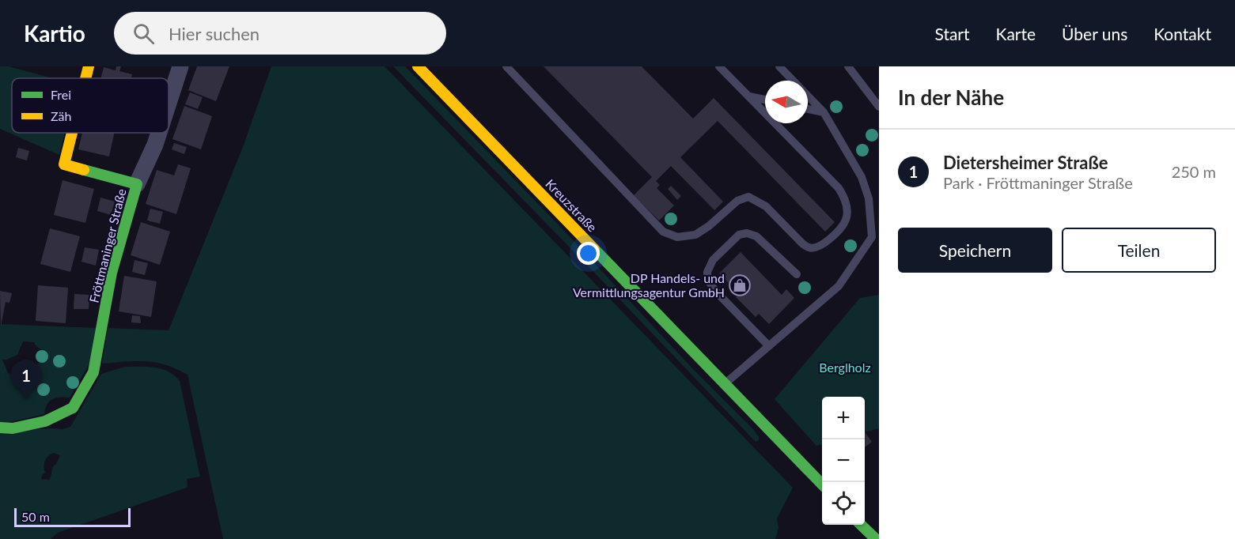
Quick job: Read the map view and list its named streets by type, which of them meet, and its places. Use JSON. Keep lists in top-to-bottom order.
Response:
{
  "streets": {
    "main road": ["Kreuzstraße", "Fröttmaninger Straße"]
  },
  "parks": ["Berglholz"],
  "places": {
    "shop": ["DP Handels- und Vermittlungsagentur GmbH"]
  },
  "legend": ["Frei", "Zäh"],
  "scale_bar": "50 m",
  "north": "left",
  "page": {
    "header": "Kartio",
    "search": "Hier suchen",
    "nav": [
      "Start",
      "Karte",
      "Über uns",
      "Kontakt"
    ],
    "heading": "In der Nähe",
    "list": [
      {
        "mark": "1",
        "name": "Dietersheimer Straße",
        "note": "Park · Fröttmaninger Straße",
        "value": "250 m"
      }
    ],
    "buttons": ["Speichern", "Teilen"],
    "pins": "1",
    "map_buttons": ["+", "−"],
    "scale": "50 m"
  }
}
